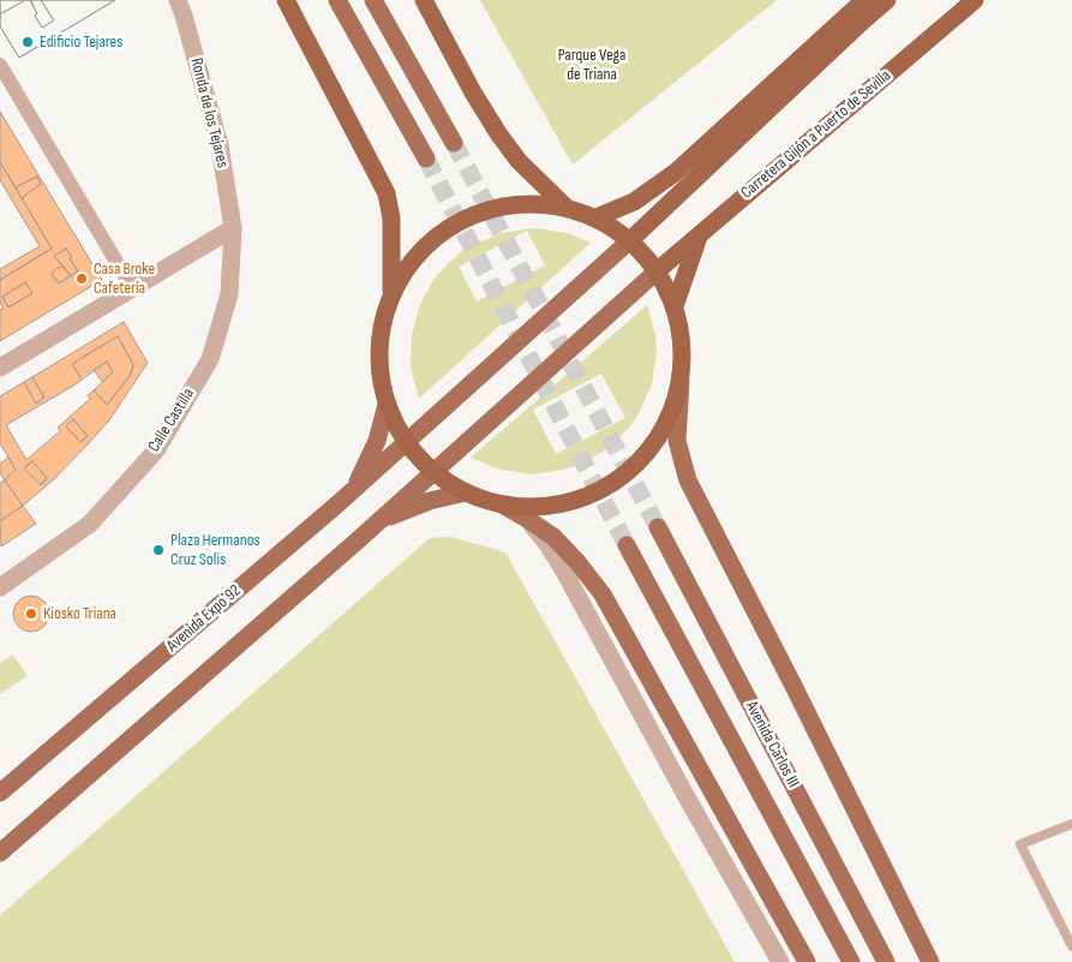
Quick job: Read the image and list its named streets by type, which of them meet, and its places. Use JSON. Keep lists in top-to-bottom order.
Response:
{
  "streets": {
    "highway": ["Carretera Gijón a Puerto de Sevilla"],
    "main road": ["Avenida Expo´92", "Avenida Carlos III"],
    "street": ["Ronda de los Tejares", "Calle Castilla"]
  },
  "crossings": [
    ["Ronda de los Tejares", "Calle Castilla"]
  ],
  "parks": ["Parque Vega de Triana"],
  "places": [
    "Edificio Tejares",
    "Casa Broke Cafetería",
    "Plaza Hermanos Cruz Solis",
    "Kiosko Triana"
  ]
}
